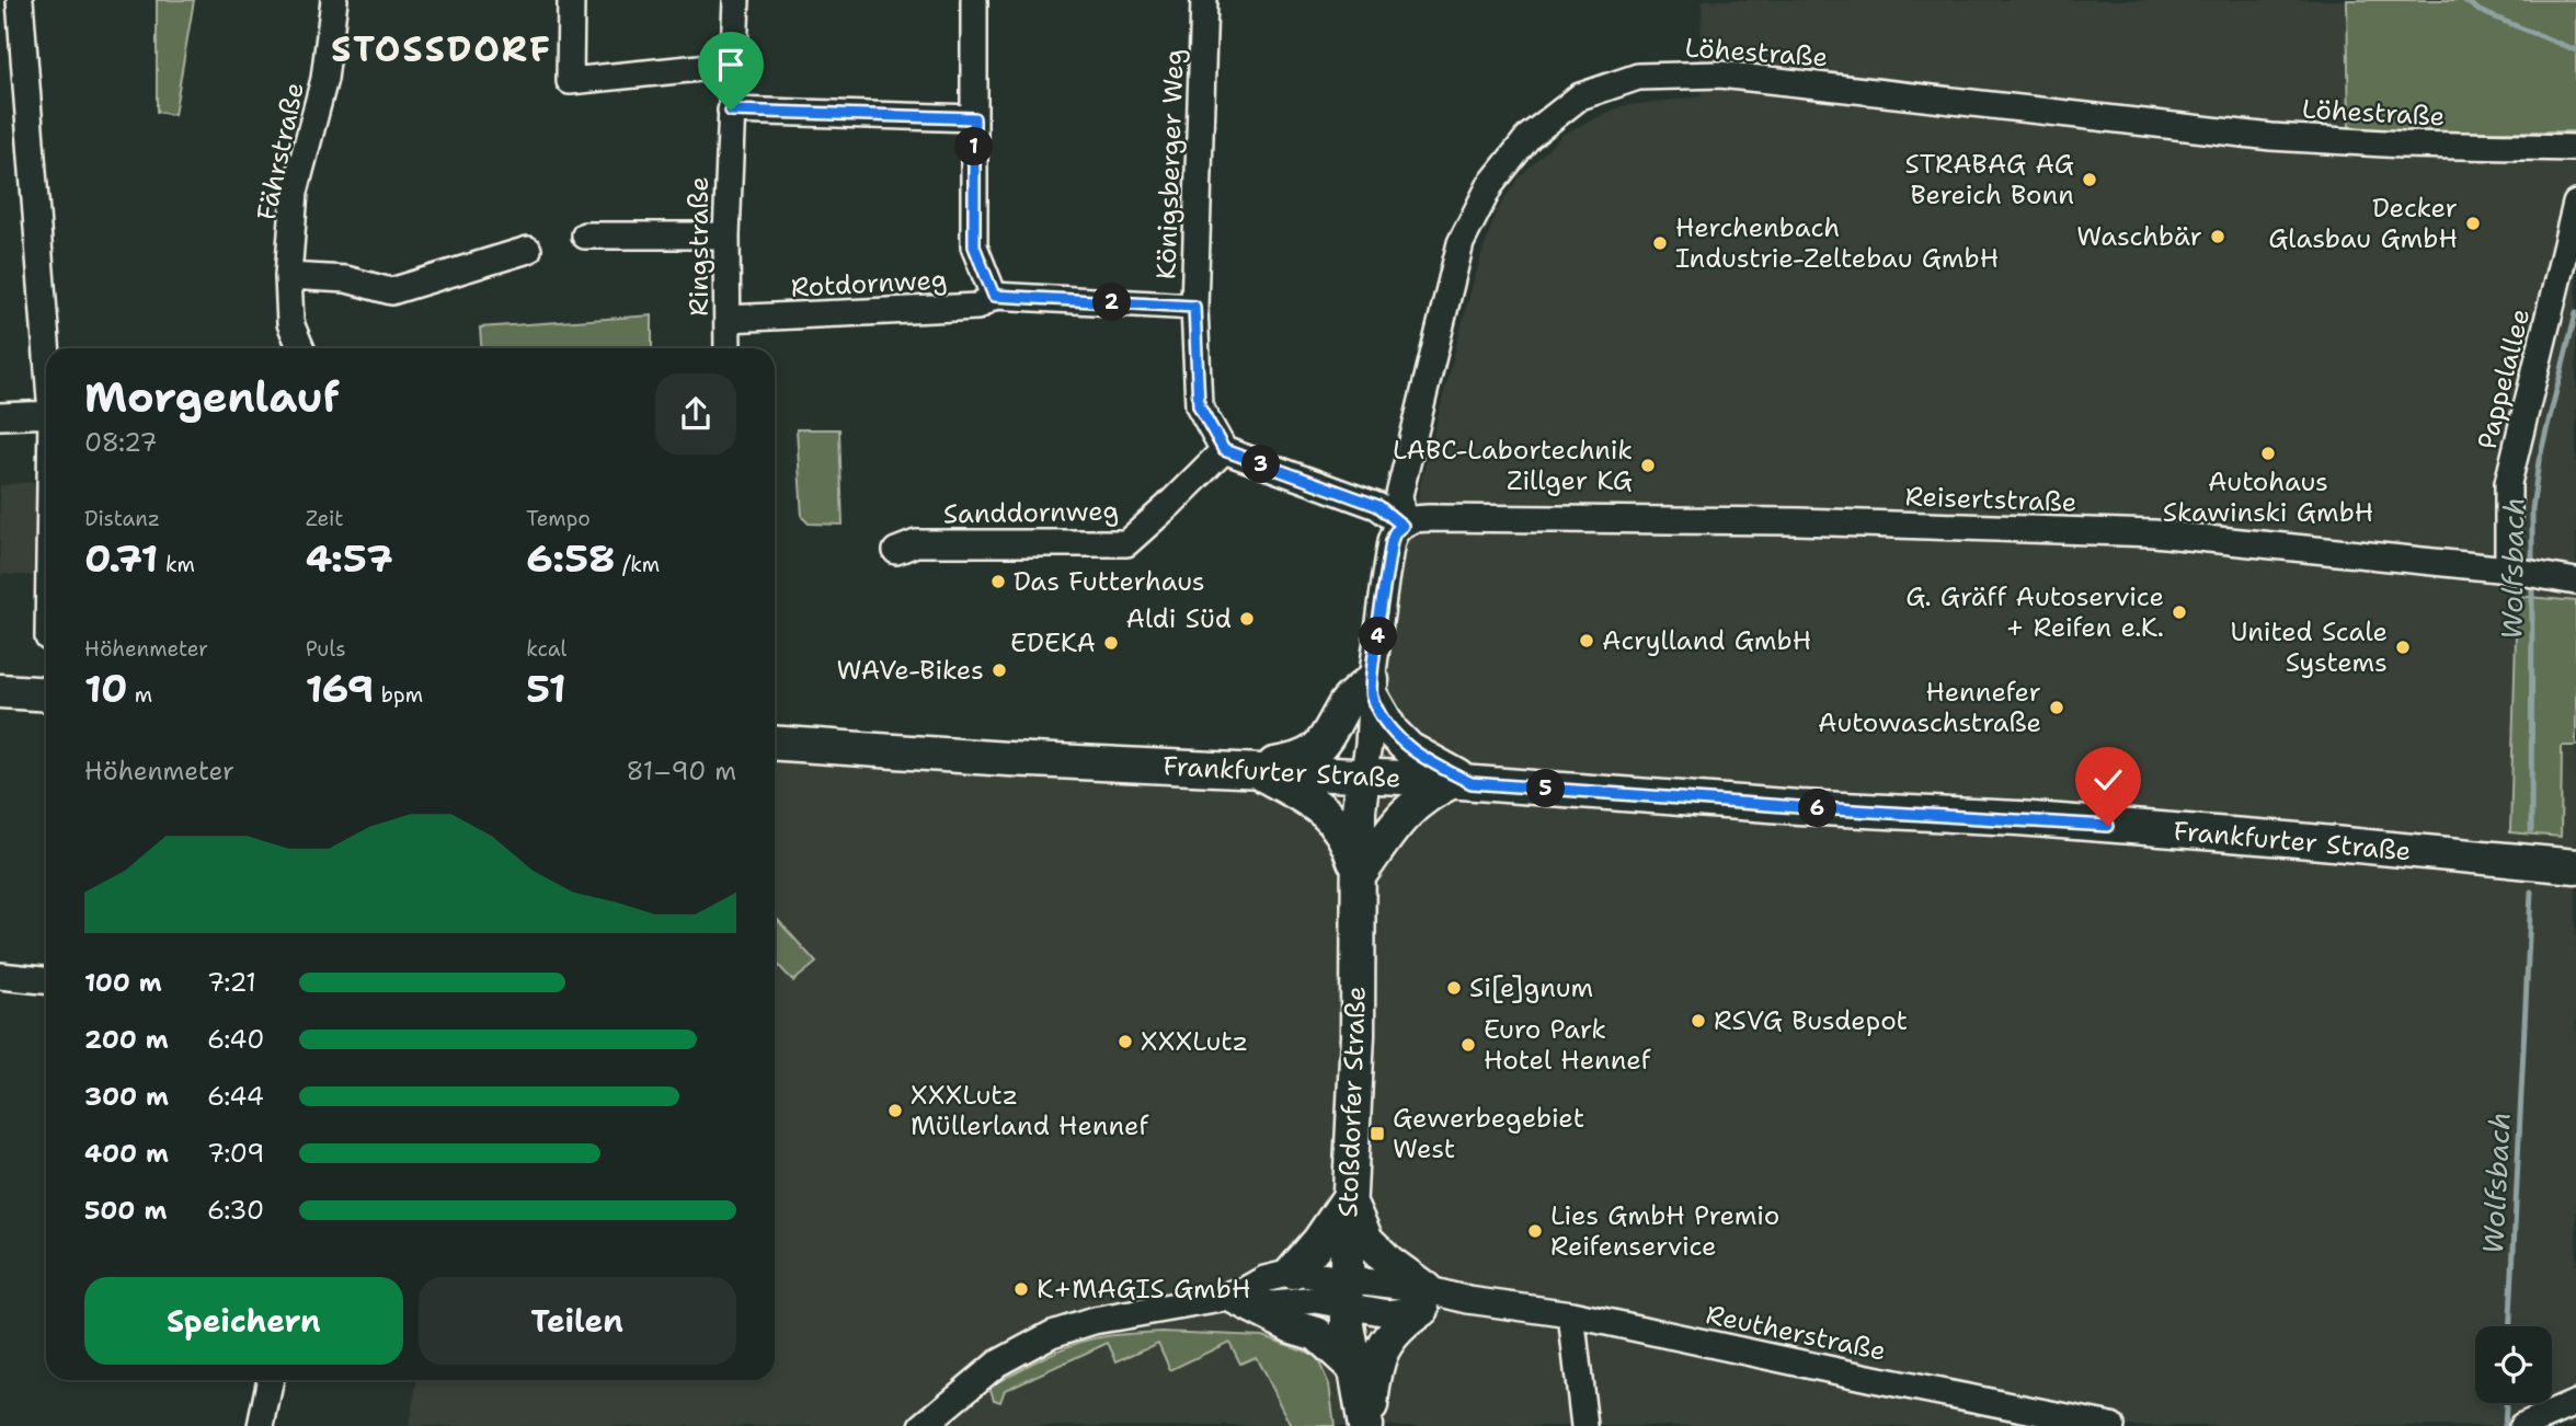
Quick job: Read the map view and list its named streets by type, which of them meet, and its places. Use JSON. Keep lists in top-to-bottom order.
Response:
{
  "streets": {
    "main road": ["Frankfurter Straße", "Stoßdorfer Straße"],
    "street": [
      "Löhestraße",
      "Fährstraße",
      "Königsberger Weg",
      "Ringstraße",
      "Rotdornweg",
      "Pappelallee",
      "Reisertstraße",
      "Sanddornweg",
      "Reutherstraße"
    ]
  },
  "crossings": [
    ["Löhestraße", "Reisertstraße"],
    ["Löhestraße", "Frankfurter Straße"],
    ["Löhestraße", "Stoßdorfer Straße"],
    ["Königsberger Weg", "Rotdornweg"],
    ["Königsberger Weg", "Sanddornweg"],
    ["Ringstraße", "Rotdornweg"],
    ["Pappelallee", "Reisertstraße"],
    ["Frankfurter Straße", "Stoßdorfer Straße"],
    ["Stoßdorfer Straße", "Reutherstraße"]
  ],
  "districts": ["STOSSDORF"],
  "water": ["Wolfsbach"],
  "places": {
    "other": [
      "STRABAG AG Bereich Bonn",
      "Decker Glasbau GmbH",
      "Waschbär",
      "Herchenbach Industrie-Zeltebau GmbH",
      "Autohaus Skawinski GmbH",
      "LABC-Labortechnik Zillger KG",
      "Das Futterhaus",
      "G. Gräff Autoservice + Reifen e.K.",
      "Aldi Süd",
      "Acrylland GmbH",
      "EDEKA",
      "United Scale Systems",
      "WAVe-Bikes",
      "Hennefer Autowaschstraße",
      "Si[e]gnum",
      "RSVG Busdepot",
      "XXXLutz",
      "Euro Park Hotel Hennef",
      "XXXLutz Müllerland Hennef",
      "Lies GmbH Premio Reifenservice",
      "K+MAGIS GmbH"
    ],
    "transit": ["Gewerbegebiet West"]
  },
  "page": {
    "pins": [
      "1",
      "2",
      "3",
      "4",
      "5",
      "6"
    ],
    "heading": ["Morgenlauf", "08:27"],
    "stats": [
      ["Distanz", "0.71 km"],
      ["Zeit", "4:57"],
      ["Tempo", "6:58 /km"],
      ["Höhenmeter", "10 m"],
      ["Puls", "169 bpm"],
      ["kcal", "51"]
    ],
    "chart": ["Höhenmeter", "81–90 m"],
    "list": [
      {
        "name": "100 m",
        "note": "7:21"
      },
      {
        "name": "200 m",
        "note": "6:40"
      },
      {
        "name": "300 m",
        "note": "6:44"
      },
      {
        "name": "400 m",
        "note": "7:09"
      },
      {
        "name": "500 m",
        "note": "6:30"
      }
    ],
    "buttons": ["Speichern", "Teilen"]
  }
}
